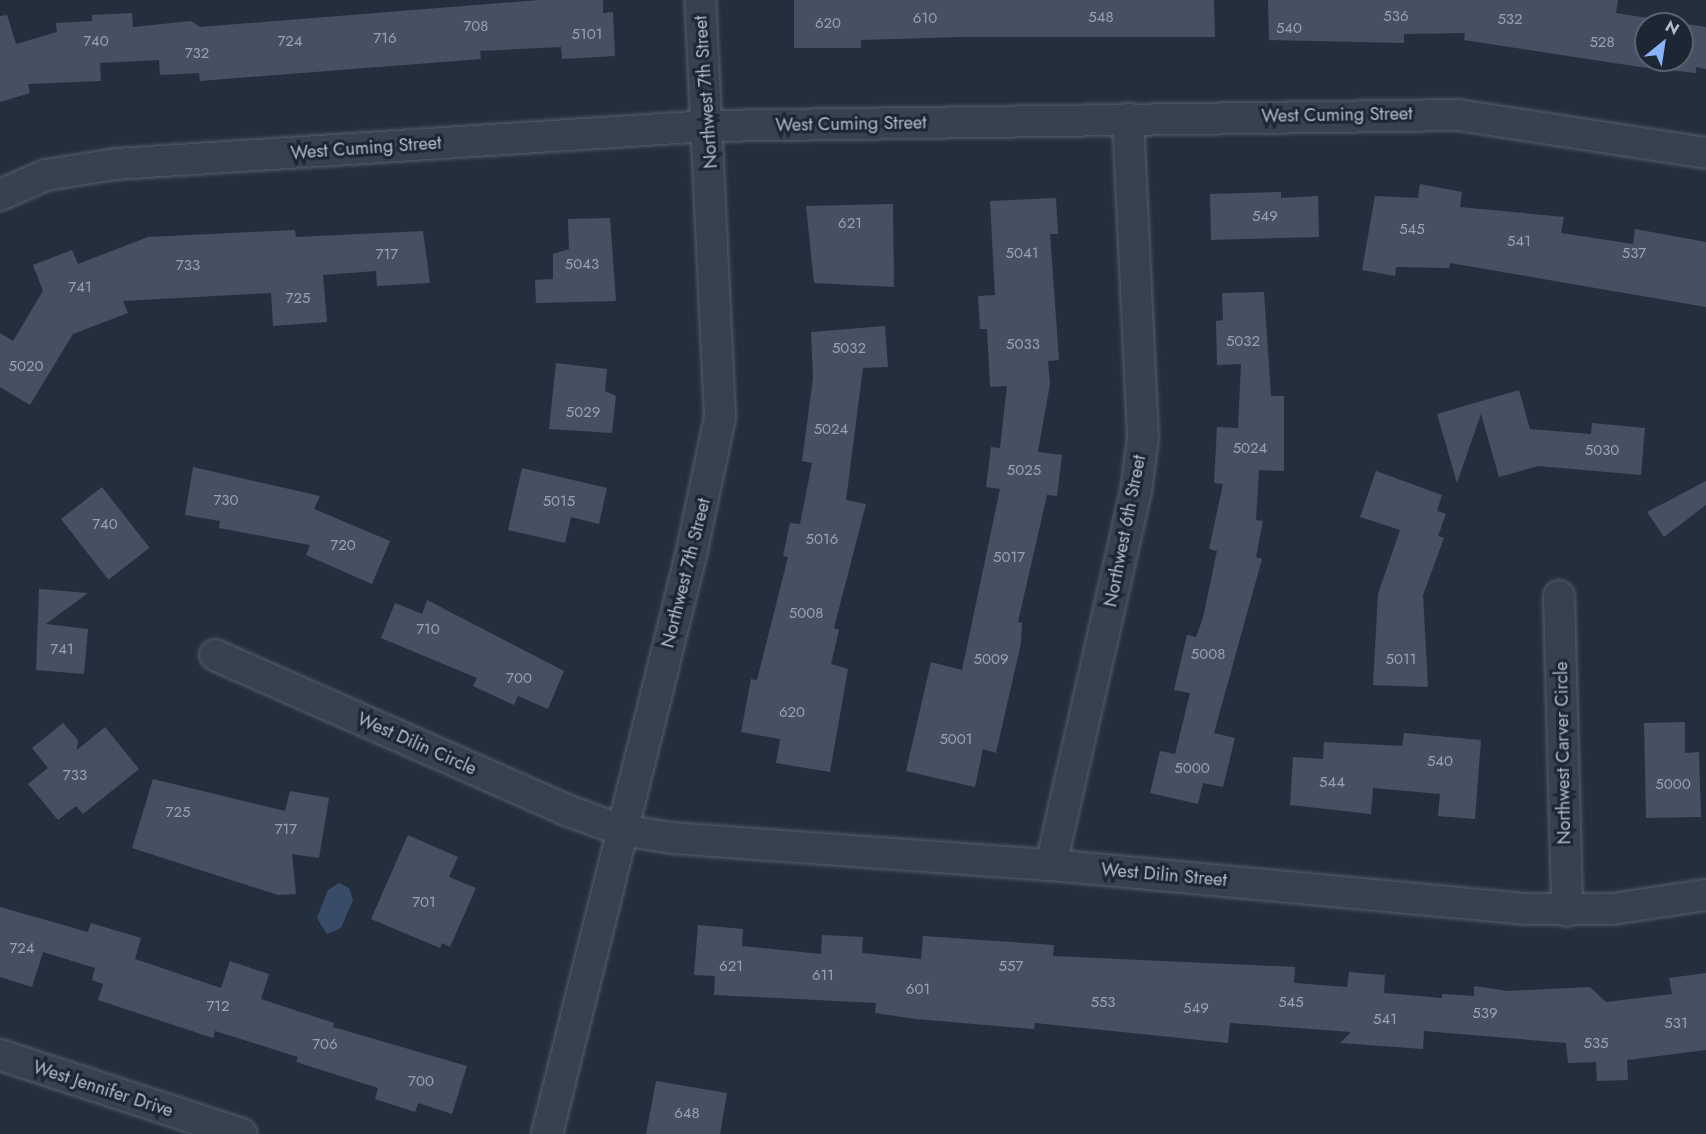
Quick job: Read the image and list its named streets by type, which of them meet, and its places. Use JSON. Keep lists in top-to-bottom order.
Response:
{
  "streets": {
    "street": [
      "Northwest 7th Street",
      "West Cuming Street",
      "Northwest 6th Street",
      "West Dilin Circle",
      "Northwest Carver Circle",
      "West Dilin Street",
      "West Jennifer Drive"
    ]
  },
  "crossings": [
    ["Northwest 7th Street", "West Cuming Street"],
    ["Northwest 7th Street", "West Dilin Circle"],
    ["Northwest 7th Street", "West Dilin Street"],
    ["West Cuming Street", "Northwest 6th Street"],
    ["Northwest 6th Street", "West Dilin Street"],
    ["West Dilin Circle", "West Dilin Street"],
    ["Northwest Carver Circle", "West Dilin Street"]
  ],
  "house_numbers": [
    "536",
    "548",
    "610",
    "532",
    "620",
    "708",
    "540",
    "5101",
    "716",
    "740",
    "724",
    "528",
    "732",
    "549",
    "621",
    "545",
    "541",
    "5041",
    "537",
    "717",
    "5043",
    "733",
    "741",
    "725",
    "5032",
    "5033",
    "5032",
    "5020",
    "5029",
    "5024",
    "5024",
    "5030",
    "5025",
    "730",
    "5015",
    "740",
    "5016",
    "720",
    "5017",
    "5008",
    "710",
    "741",
    "5008",
    "5009",
    "5011",
    "700",
    "620",
    "5001",
    "540",
    "5000",
    "733",
    "544",
    "5000",
    "725",
    "717",
    "701",
    "724",
    "621",
    "557",
    "611",
    "601",
    "553",
    "545",
    "712",
    "549",
    "539",
    "541",
    "531",
    "535",
    "706",
    "700",
    "648"
  ],
  "north": "top right"
}
